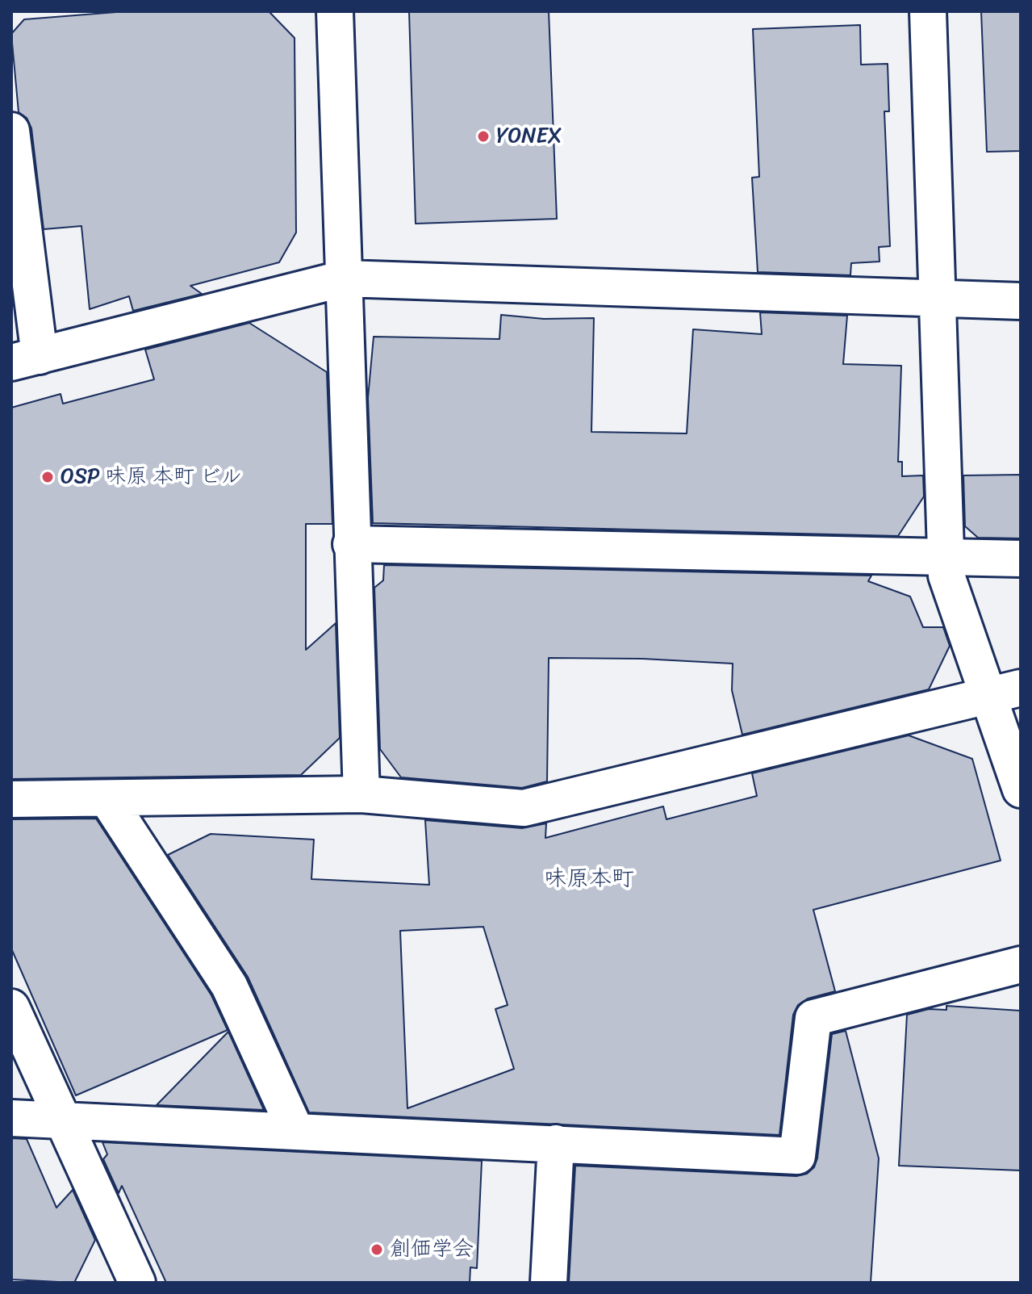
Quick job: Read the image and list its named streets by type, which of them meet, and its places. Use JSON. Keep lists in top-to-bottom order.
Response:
{
  "districts": ["味原本町"],
  "places": ["YONEX", "OSP 味原 本町 ビル", "創価学会"]
}
